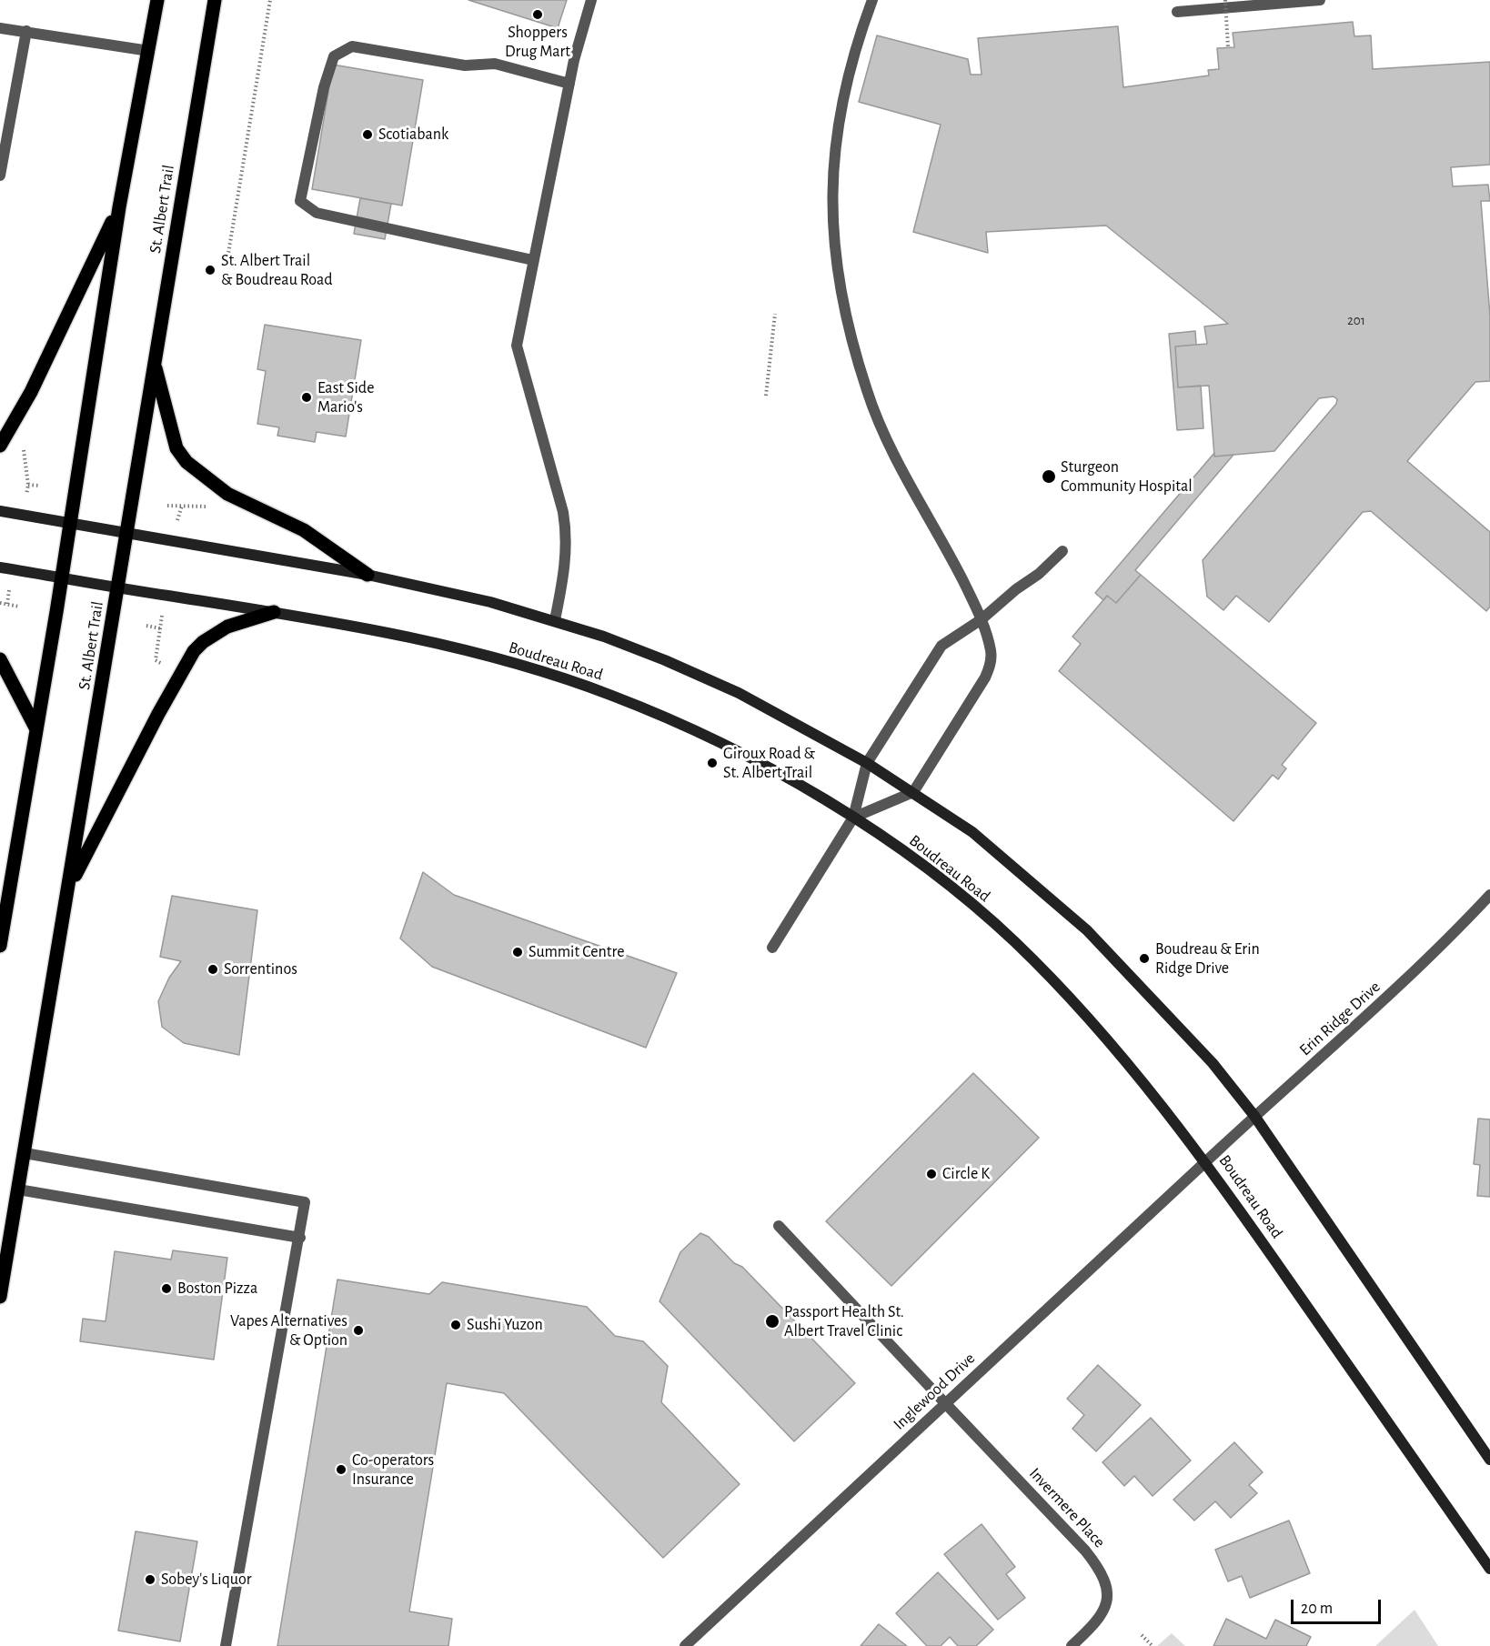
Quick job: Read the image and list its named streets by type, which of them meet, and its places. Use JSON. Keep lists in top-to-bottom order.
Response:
{
  "streets": {
    "main road": ["St. Albert Trail", "Boudreau Road"],
    "street": ["Erin Ridge Drive", "Inglewood Drive", "Invermere Place"]
  },
  "crossings": [
    ["St. Albert Trail", "Boudreau Road"],
    ["Boudreau Road", "Erin Ridge Drive"],
    ["Boudreau Road", "Inglewood Drive"],
    ["Erin Ridge Drive", "Inglewood Drive"],
    ["Inglewood Drive", "Invermere Place"]
  ],
  "places": [
    "Shoppers Drug Mart",
    "Scotiabank",
    "St. Albert Trail & Boudreau Road",
    "East Side Mario's",
    "Sturgeon Community Hospital",
    "Giroux Road & St. Albert Trail",
    "Summit Centre",
    "Boudreau & Erin Ridge Drive",
    "Sorrentinos",
    "Circle K",
    "Boston Pizza",
    "Passport Health St. Albert Travel Clinic",
    "Sushi Yuzon",
    "Vapes Alternatives & Option",
    "Co-operators Insurance",
    "Sobey's Liquor"
  ],
  "house_numbers": ["201"],
  "scale_bar": "20 m"
}
